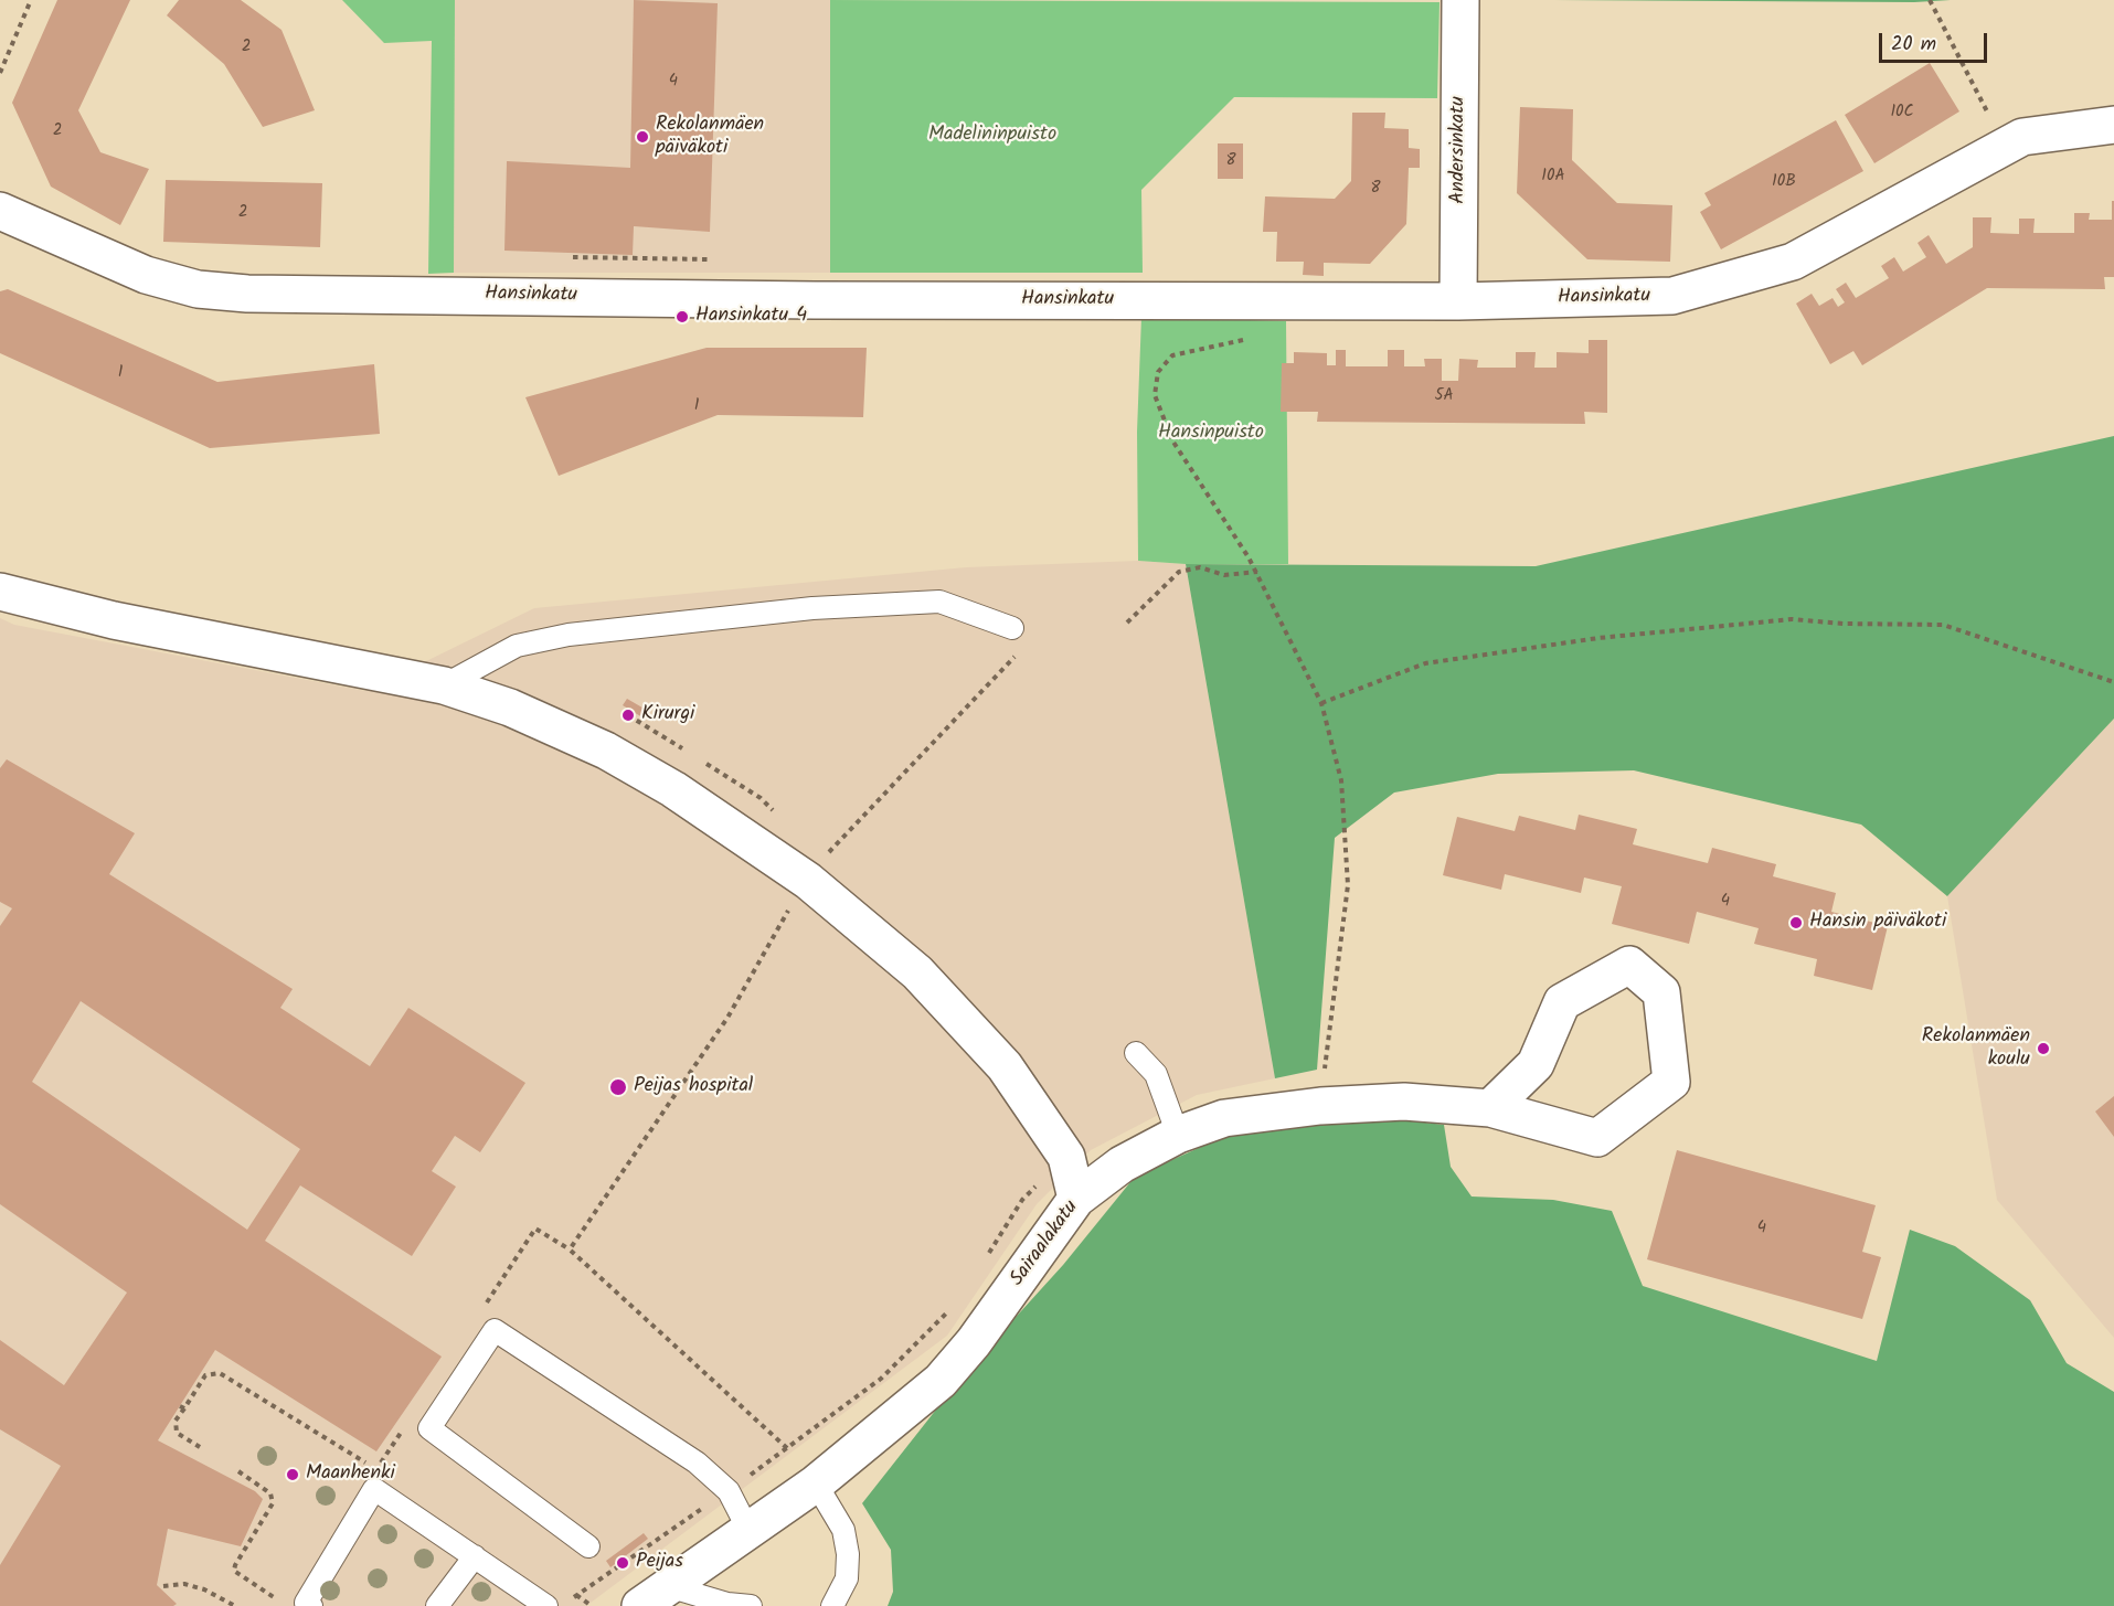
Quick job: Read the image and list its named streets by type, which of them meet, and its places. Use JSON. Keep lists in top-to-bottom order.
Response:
{
  "streets": {
    "street": ["Andersinkatu", "Hansinkatu", "Sairaalakatu"]
  },
  "crossings": [
    ["Andersinkatu", "Hansinkatu"]
  ],
  "parks": ["Madelininpuisto", "Hansinpuisto"],
  "places": [
    "Rekolanmäen päiväkoti",
    "Hansinkatu 4",
    "Kirurgi",
    "Hansin päiväkoti",
    "Rekolanmäen koulu",
    "Peijas hospital",
    "Maanhenki",
    "Peijas"
  ],
  "house_numbers": [
    "2",
    "4",
    "10C",
    "2",
    "8",
    "10A",
    "10B",
    "8",
    "2",
    "1",
    "5A",
    "1",
    "4",
    "4"
  ],
  "scale_bar": "20 m"
}
